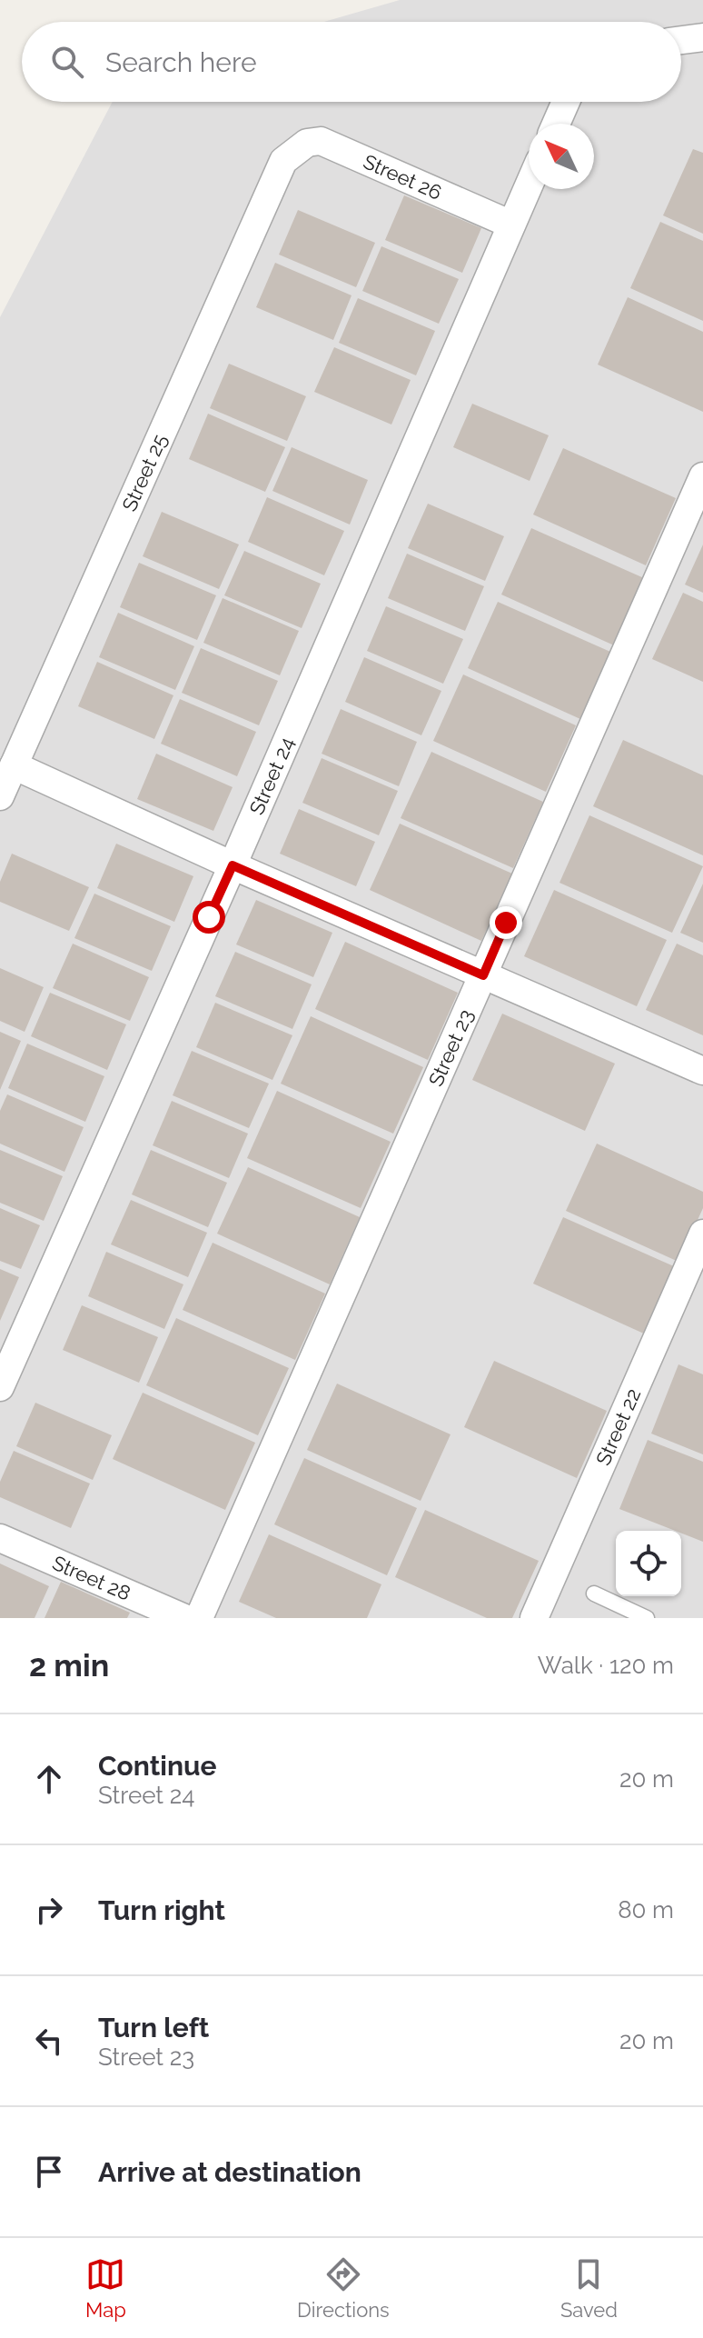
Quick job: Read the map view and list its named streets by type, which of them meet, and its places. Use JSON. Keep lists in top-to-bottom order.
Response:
{
  "streets": {
    "street": [
      "Street 26",
      "Street 25",
      "Street 24",
      "Street 23",
      "Street 22",
      "Street 28"
    ]
  },
  "crossings": [
    ["Street 26", "Street 25"],
    ["Street 26", "Street 24"]
  ],
  "north": "top left",
  "page": {
    "search": "Search here",
    "heading": ["2 min", "Walk · 120 m"],
    "list": [
      ["Continue", "Street 24", "20 m"],
      ["Turn right", "80 m"],
      ["Turn left", "Street 23", "20 m"],
      "Arrive at destination"
    ],
    "nav": ["Map", "Directions", "Saved"]
  }
}
